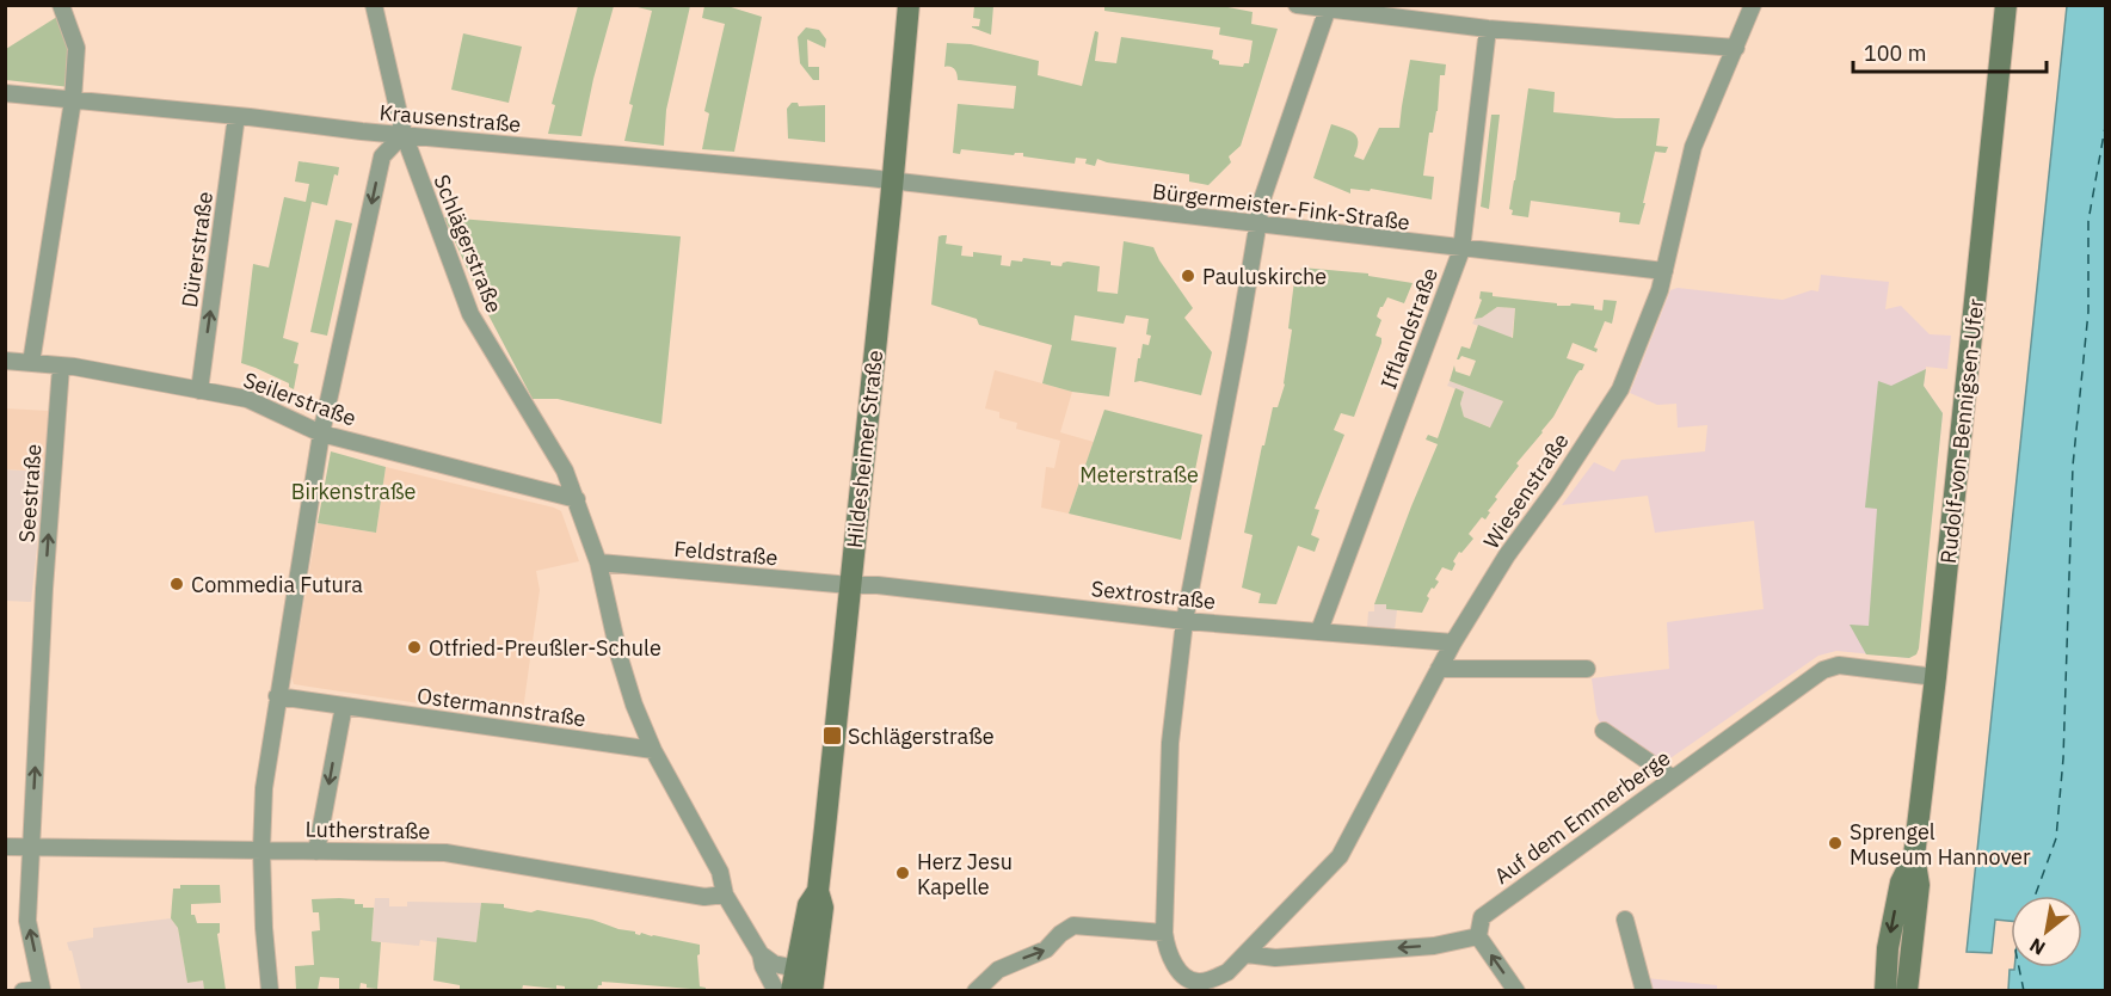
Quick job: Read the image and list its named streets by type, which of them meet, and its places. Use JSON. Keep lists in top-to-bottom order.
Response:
{
  "streets": {
    "street": [
      "Krausenstraße",
      "Bürgermeister-Fink-Straße",
      "Schlägerstraße",
      "Dürerstraße",
      "Ifflandstraße",
      "Seilerstraße",
      "Rudolf-von-Bennigsen-Ufer",
      "Hildesheimer Straße",
      "Wiesenstraße",
      "Seestraße",
      "Feldstraße",
      "Sextrostraße",
      "Ostermannstraße",
      "Auf dem Emmerberge",
      "Lutherstraße"
    ]
  },
  "crossings": [
    ["Krausenstraße", "Bürgermeister-Fink-Straße"],
    ["Krausenstraße", "Schlägerstraße"],
    ["Krausenstraße", "Dürerstraße"],
    ["Krausenstraße", "Hildesheimer Straße"],
    ["Bürgermeister-Fink-Straße", "Ifflandstraße"],
    ["Bürgermeister-Fink-Straße", "Hildesheimer Straße"],
    ["Bürgermeister-Fink-Straße", "Wiesenstraße"],
    ["Schlägerstraße", "Seilerstraße"],
    ["Schlägerstraße", "Feldstraße"],
    ["Schlägerstraße", "Ostermannstraße"],
    ["Schlägerstraße", "Lutherstraße"],
    ["Dürerstraße", "Seilerstraße"],
    ["Ifflandstraße", "Sextrostraße"],
    ["Seilerstraße", "Seestraße"],
    ["Rudolf-von-Bennigsen-Ufer", "Auf dem Emmerberge"],
    ["Hildesheimer Straße", "Feldstraße"],
    ["Hildesheimer Straße", "Sextrostraße"],
    ["Wiesenstraße", "Sextrostraße"],
    ["Seestraße", "Lutherstraße"],
    ["Feldstraße", "Sextrostraße"]
  ],
  "one_way": ["Seestraße"],
  "parks": ["Meterstraße", "Birkenstraße"],
  "places": {
    "other": [
      "Pauluskirche",
      "Commedia Futura",
      "Otfried-Preußler-Schule",
      "Sprengel Museum Hannover",
      "Herz Jesu Kapelle"
    ],
    "transit": ["Schlägerstraße"]
  },
  "scale_bar": "100 m",
  "north": "bottom left"
}
